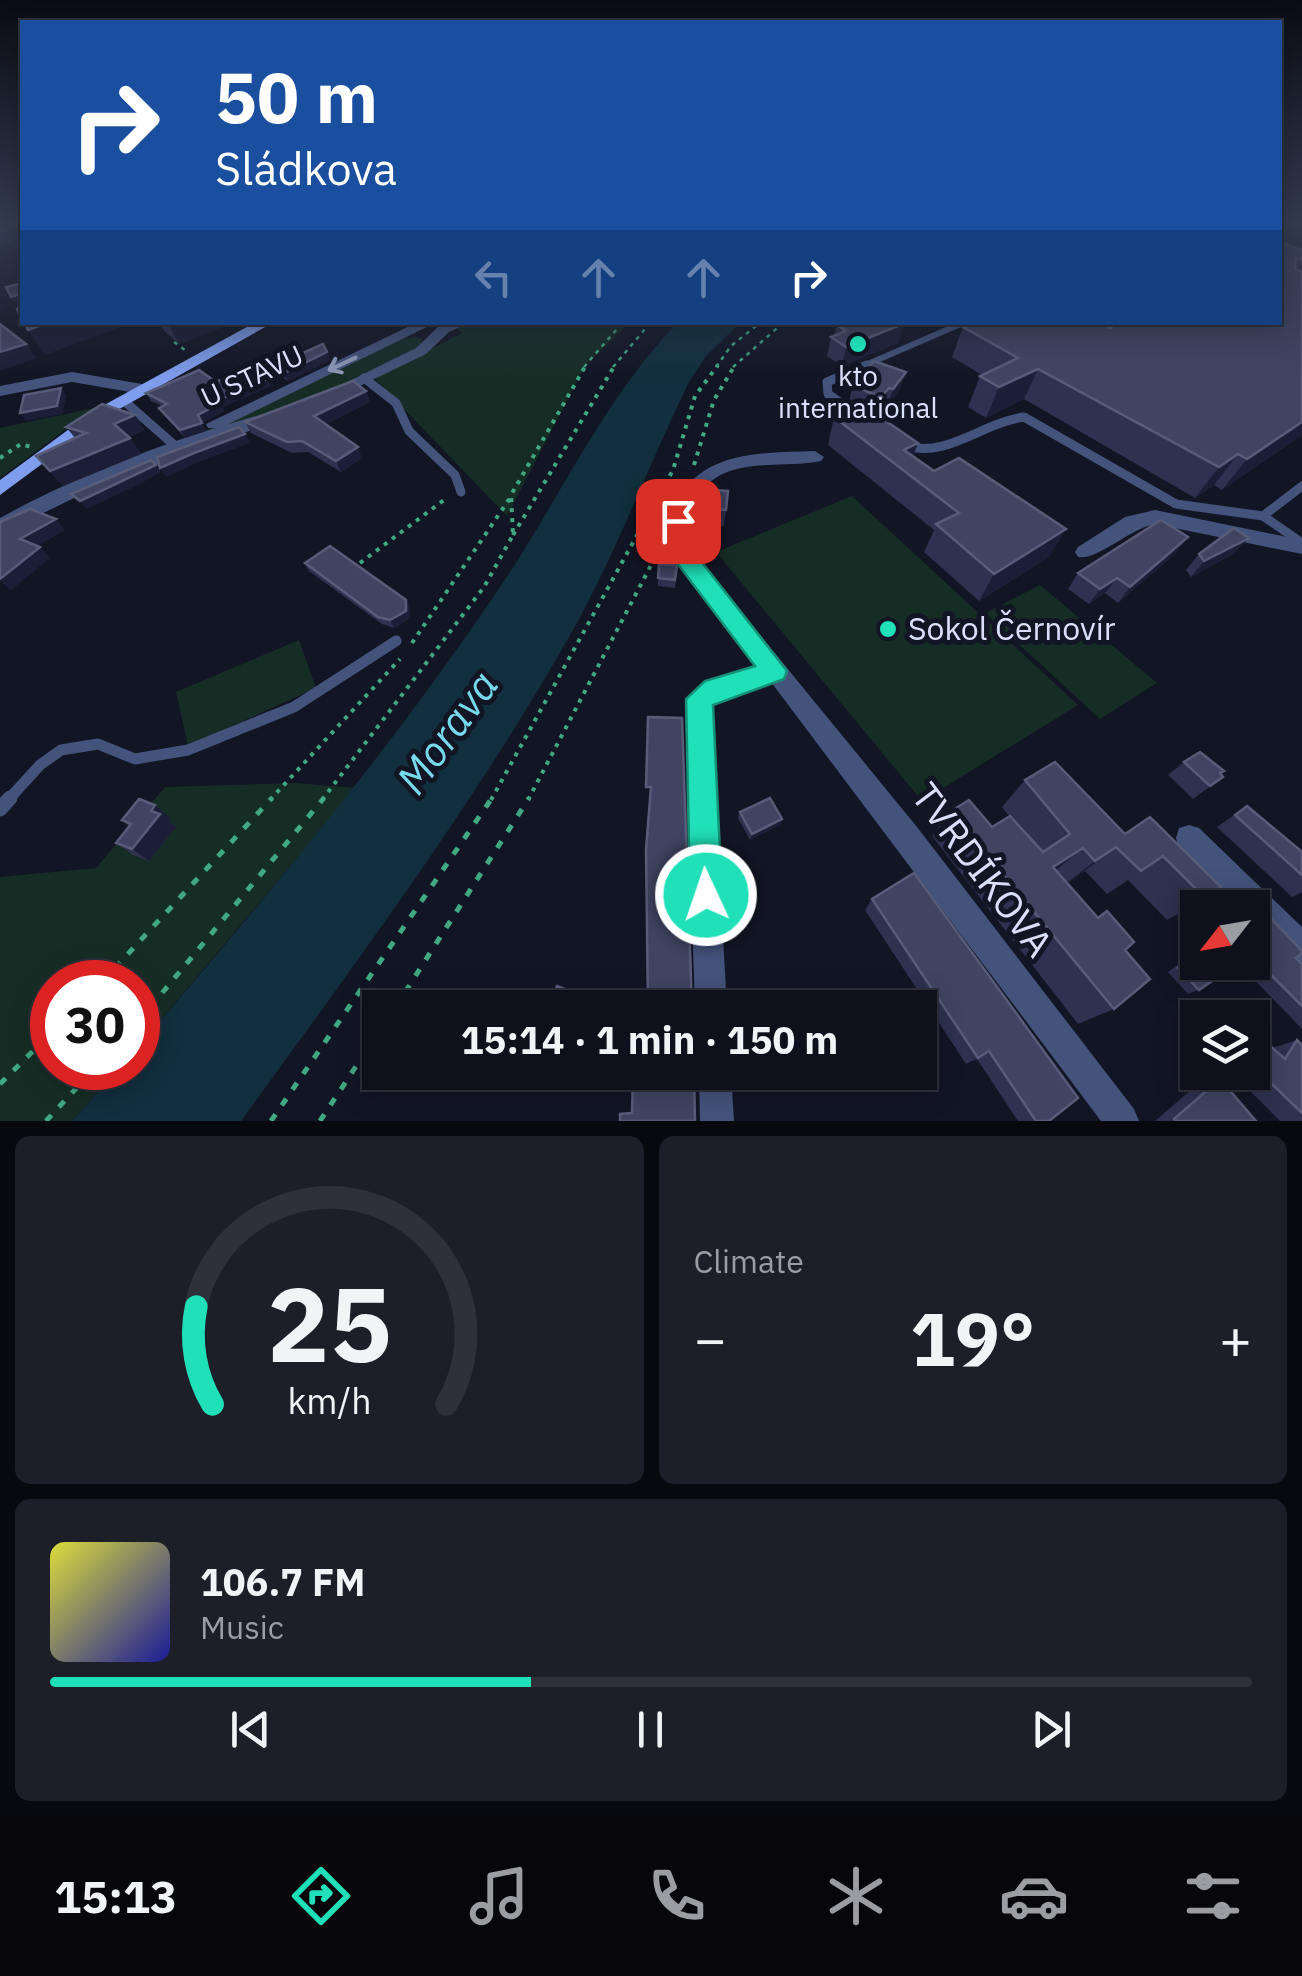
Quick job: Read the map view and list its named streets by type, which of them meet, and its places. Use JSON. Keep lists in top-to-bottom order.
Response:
{
  "streets": {
    "street": ["U STAVU", "TVRDÍKOVA"]
  },
  "water": ["Morava"],
  "places": ["kto international", "Sokol Černovír"],
  "north": "bottom left",
  "page": {
    "turn": ["50 m", "Sládkova"],
    "limit": "30",
    "trip": "15:14 · 1 min · 150 m",
    "tile": "Climate",
    "heat": ["−", "19°", "+"],
    "song": ["106.7 FM", "Music"],
    "tabs": "15:13",
    "gauge": ["25", "km/h"]
  }
}
